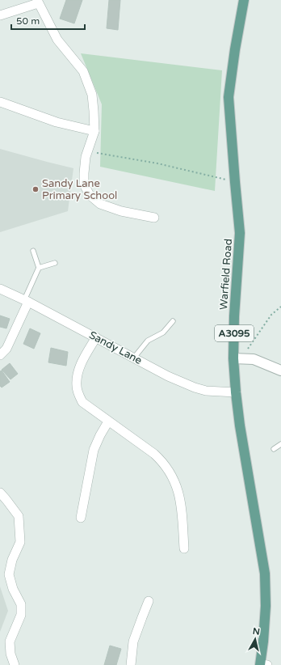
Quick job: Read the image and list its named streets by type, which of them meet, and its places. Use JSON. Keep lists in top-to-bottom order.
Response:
{
  "streets": {
    "main road": ["Warfield Road", "A3095"],
    "street": ["Sandy Lane"]
  },
  "crossings": [
    ["Warfield Road", "Sandy Lane"]
  ],
  "places": ["Sandy Lane Primary School"],
  "scale_bar": "50 m",
  "north": "top"
}
